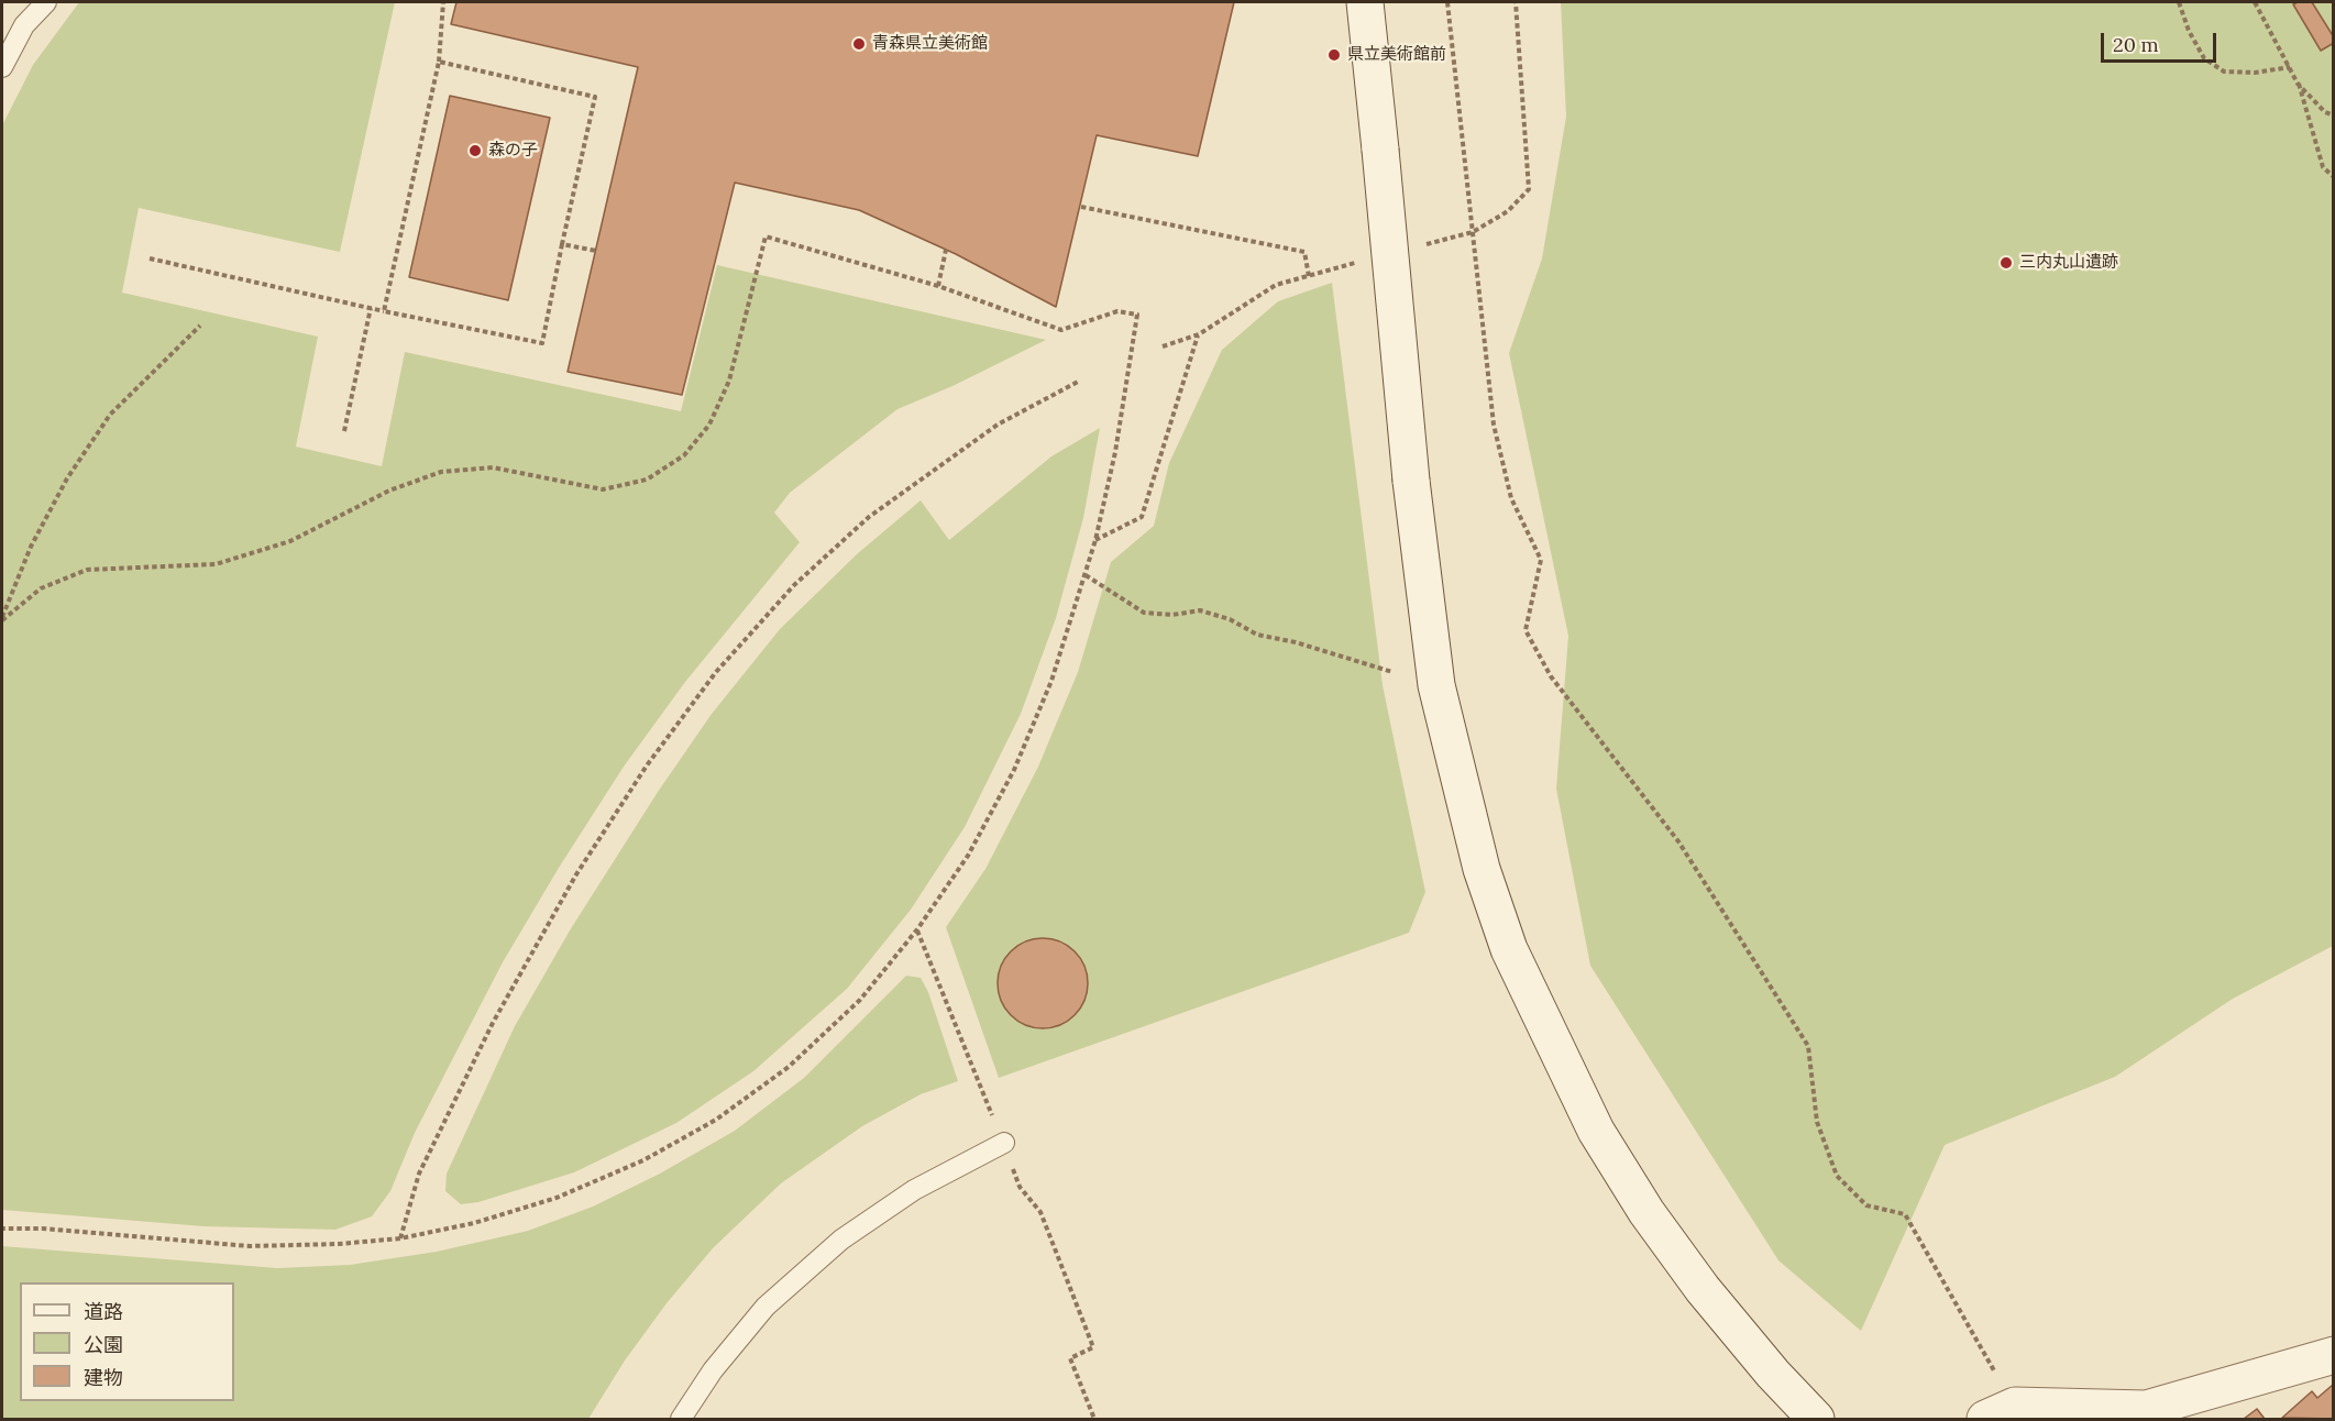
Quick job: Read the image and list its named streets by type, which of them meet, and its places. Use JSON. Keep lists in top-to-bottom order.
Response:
{
  "places": [
    "青森県立美術館",
    "県立美術館前",
    "森の子",
    "三内丸山遺跡"
  ],
  "legend": ["道路", "公園", "建物"],
  "scale_bar": "20 m"
}
